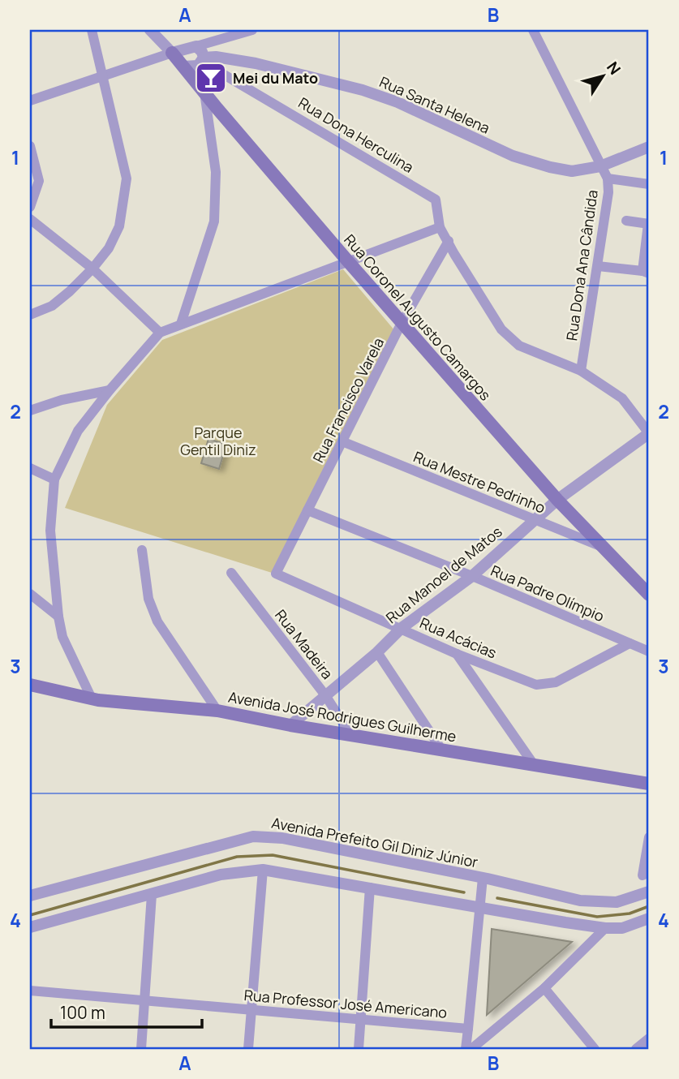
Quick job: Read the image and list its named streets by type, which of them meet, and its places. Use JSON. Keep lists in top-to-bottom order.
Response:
{
  "streets": {
    "main road": ["Rua Coronel Augusto Camargos", "Avenida José Rodrigues Guilherme"],
    "street": [
      "Rua Santa Helena",
      "Rua Dona Herculina",
      "Rua Dona Ana Cândida",
      "Rua Francisco Varela",
      "Rua Mestre Pedrinho",
      "Rua Manoel de Matos",
      "Rua Padre Olímpio",
      "Rua Acácias",
      "Rua Madeira",
      "Avenida Prefeito Gil Diniz Júnior",
      "Rua Professor José Americano"
    ]
  },
  "crossings": [
    ["Rua Santa Helena", "Rua Dona Herculina"],
    ["Rua Santa Helena", "Rua Dona Ana Cândida"],
    ["Rua Santa Helena", "Rua Coronel Augusto Camargos"],
    ["Rua Dona Herculina", "Rua Coronel Augusto Camargos"],
    ["Rua Coronel Augusto Camargos", "Rua Francisco Varela"],
    ["Rua Coronel Augusto Camargos", "Rua Mestre Pedrinho"],
    ["Rua Coronel Augusto Camargos", "Rua Manoel de Matos"],
    ["Rua Francisco Varela", "Rua Mestre Pedrinho"],
    ["Rua Francisco Varela", "Rua Padre Olímpio"],
    ["Rua Francisco Varela", "Rua Acácias"],
    ["Rua Mestre Pedrinho", "Rua Manoel de Matos"],
    ["Rua Manoel de Matos", "Rua Padre Olímpio"],
    ["Rua Manoel de Matos", "Rua Acácias"],
    ["Rua Manoel de Matos", "Rua Madeira"],
    ["Rua Manoel de Matos", "Avenida José Rodrigues Guilherme"],
    ["Rua Padre Olímpio", "Rua Acácias"],
    ["Rua Madeira", "Avenida José Rodrigues Guilherme"]
  ],
  "parks": ["Parque Gentil Diniz"],
  "places": {
    "bar": ["Mei du Mato"]
  },
  "scale_bar": "100 m",
  "north": "top right",
  "grid": {
    "columns": ["A", "B"],
    "rows": [
      "1",
      "2",
      "3",
      "4"
    ]
  }
}
